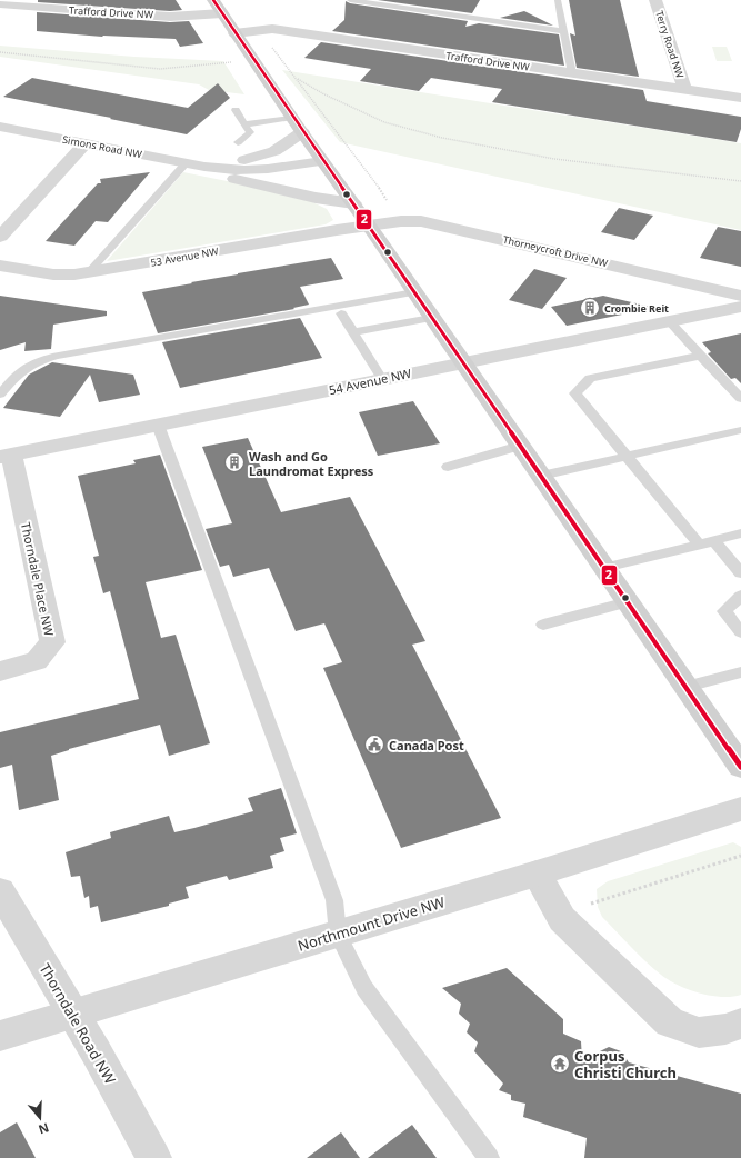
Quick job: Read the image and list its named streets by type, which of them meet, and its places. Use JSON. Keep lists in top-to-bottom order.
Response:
{
  "streets": {
    "street": [
      "Trafford Drive NW",
      "Terry Road NW",
      "Simons Road NW",
      "Thorneycroft Drive NW",
      "53 Avenue NW",
      "54 Avenue NW",
      "Thorndale Place NW",
      "Northmount Drive NW",
      "Thorndale Road NW"
    ]
  },
  "crossings": [
    ["Trafford Drive NW", "Terry Road NW"],
    ["Thorneycroft Drive NW", "53 Avenue NW"],
    ["54 Avenue NW", "Thorndale Place NW"],
    ["Northmount Drive NW", "Thorndale Road NW"]
  ],
  "places": {
    "building": ["Crombie Reit", "Wash and Go Laundromat Express"],
    "public building": ["Canada Post"],
    "temple": ["Corpus Christi Church"]
  },
  "lines": ["transit line 2"],
  "north": "bottom"
}
